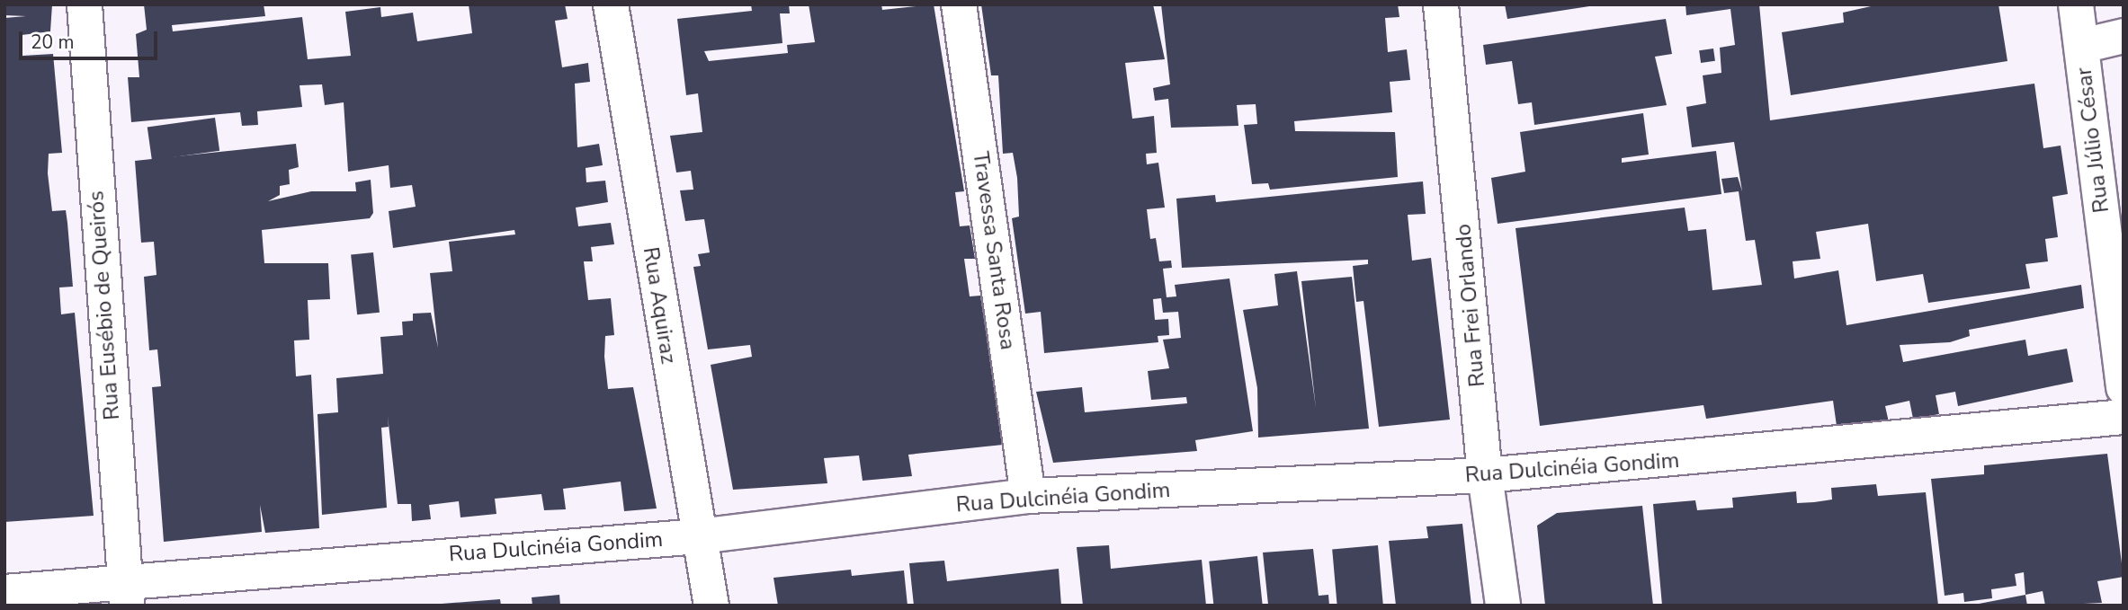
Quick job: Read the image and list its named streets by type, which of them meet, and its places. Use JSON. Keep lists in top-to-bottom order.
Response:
{
  "streets": {
    "street": [
      "Rua Júlio César",
      "Travessa Santa Rosa",
      "Rua Eusébio de Queirós",
      "Rua Aquiraz",
      "Rua Frei Orlando",
      "Rua Dulcinéia Gondim"
    ]
  },
  "crossings": [
    ["Travessa Santa Rosa", "Rua Dulcinéia Gondim"],
    ["Rua Eusébio de Queirós", "Rua Dulcinéia Gondim"],
    ["Rua Aquiraz", "Rua Dulcinéia Gondim"],
    ["Rua Frei Orlando", "Rua Dulcinéia Gondim"]
  ],
  "scale_bar": "20 m"
}
